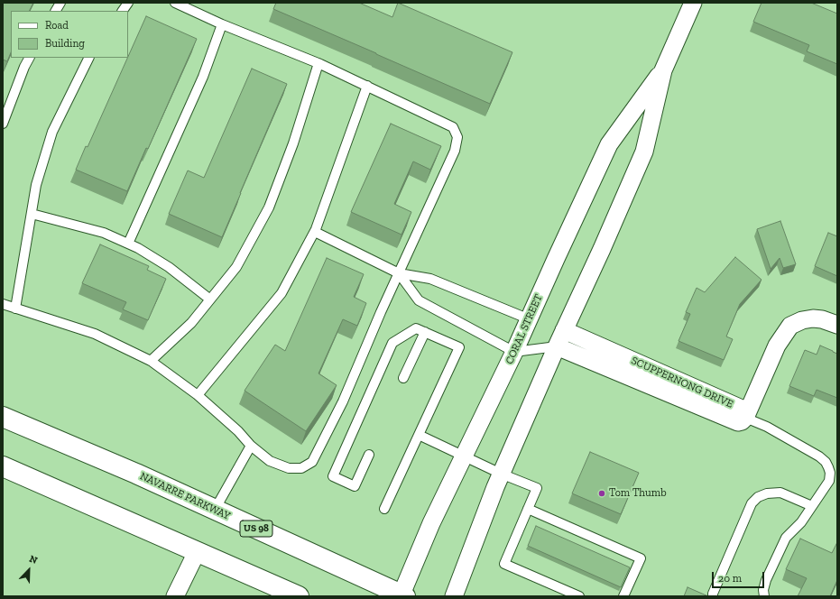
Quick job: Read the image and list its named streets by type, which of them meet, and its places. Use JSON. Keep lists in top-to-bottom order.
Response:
{
  "streets": {
    "highway": ["NAVARRE PARKWAY", "US 98"],
    "street": ["CORAL STREET", "SCUPPERNONG DRIVE"]
  },
  "crossings": [
    ["CORAL STREET", "SCUPPERNONG DRIVE"],
    ["CORAL STREET", "NAVARRE PARKWAY"]
  ],
  "places": ["Tom Thumb"],
  "legend": ["Road", "Building"],
  "scale_bar": "20 m",
  "north": "top right"
}
